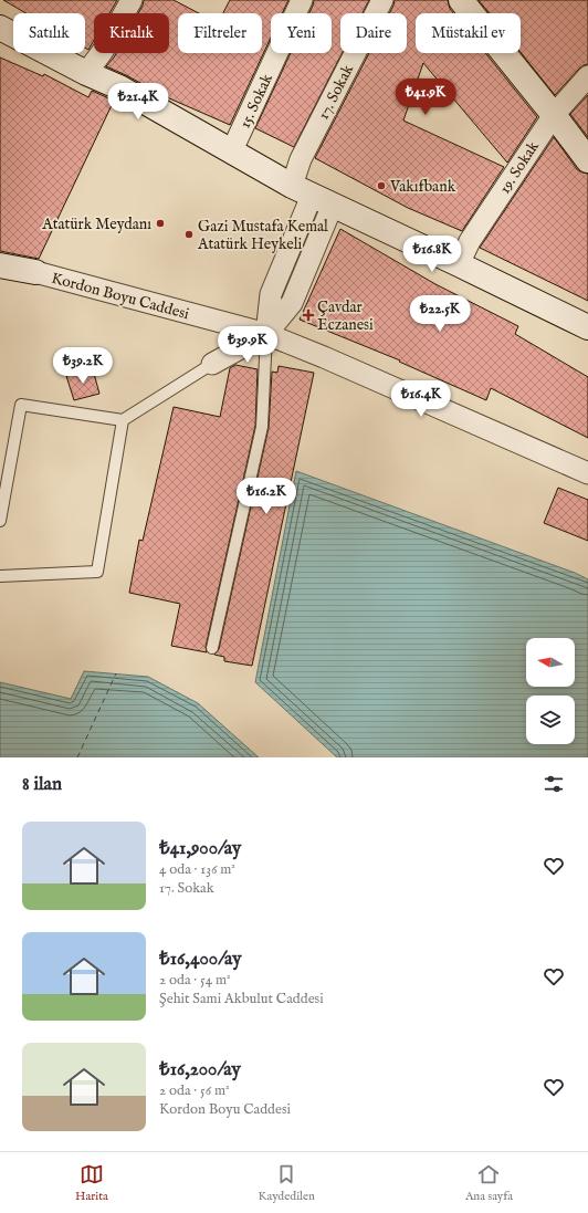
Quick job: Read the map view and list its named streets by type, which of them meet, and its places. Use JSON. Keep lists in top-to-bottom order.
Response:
{
  "streets": {
    "main road": ["Kordon Boyu Caddesi"],
    "street": ["17. Sokak", "15. Sokak", "19. Sokak"]
  },
  "crossings": [
    ["17. Sokak", "Kordon Boyu Caddesi"]
  ],
  "places": {
    "other": ["Vakıfbank", "Atatürk Meydanı", "Gazi Mustafa Kemal Atatürk Heykeli"],
    "health": ["Çavdar Eczanesi"]
  },
  "north": "left",
  "page": {
    "chip": [
      "Satılık",
      "Kiralık",
      "Filtreler",
      "Yeni",
      "Daire",
      "Müstakil ev"
    ],
    "price": [
      "₺41.9K",
      "₺21.4K",
      "₺16.8K",
      "₺22.5K",
      "₺39.9K",
      "₺39.2K",
      "₺16.4K",
      "₺16.2K"
    ],
    "heading": "8 ilan",
    "list": [
      {
        "name": "₺41,900/ay",
        "note": "4 oda · 136 m² · 17. Sokak"
      },
      {
        "name": "₺16,400/ay",
        "note": "2 oda · 54 m² · Şehit Sami Akbulut Caddesi"
      },
      {
        "name": "₺16,200/ay",
        "note": "2 oda · 56 m² · Kordon Boyu Caddesi"
      }
    ],
    "tabs": ["Harita", "Kaydedilen", "Ana sayfa"]
  }
}
